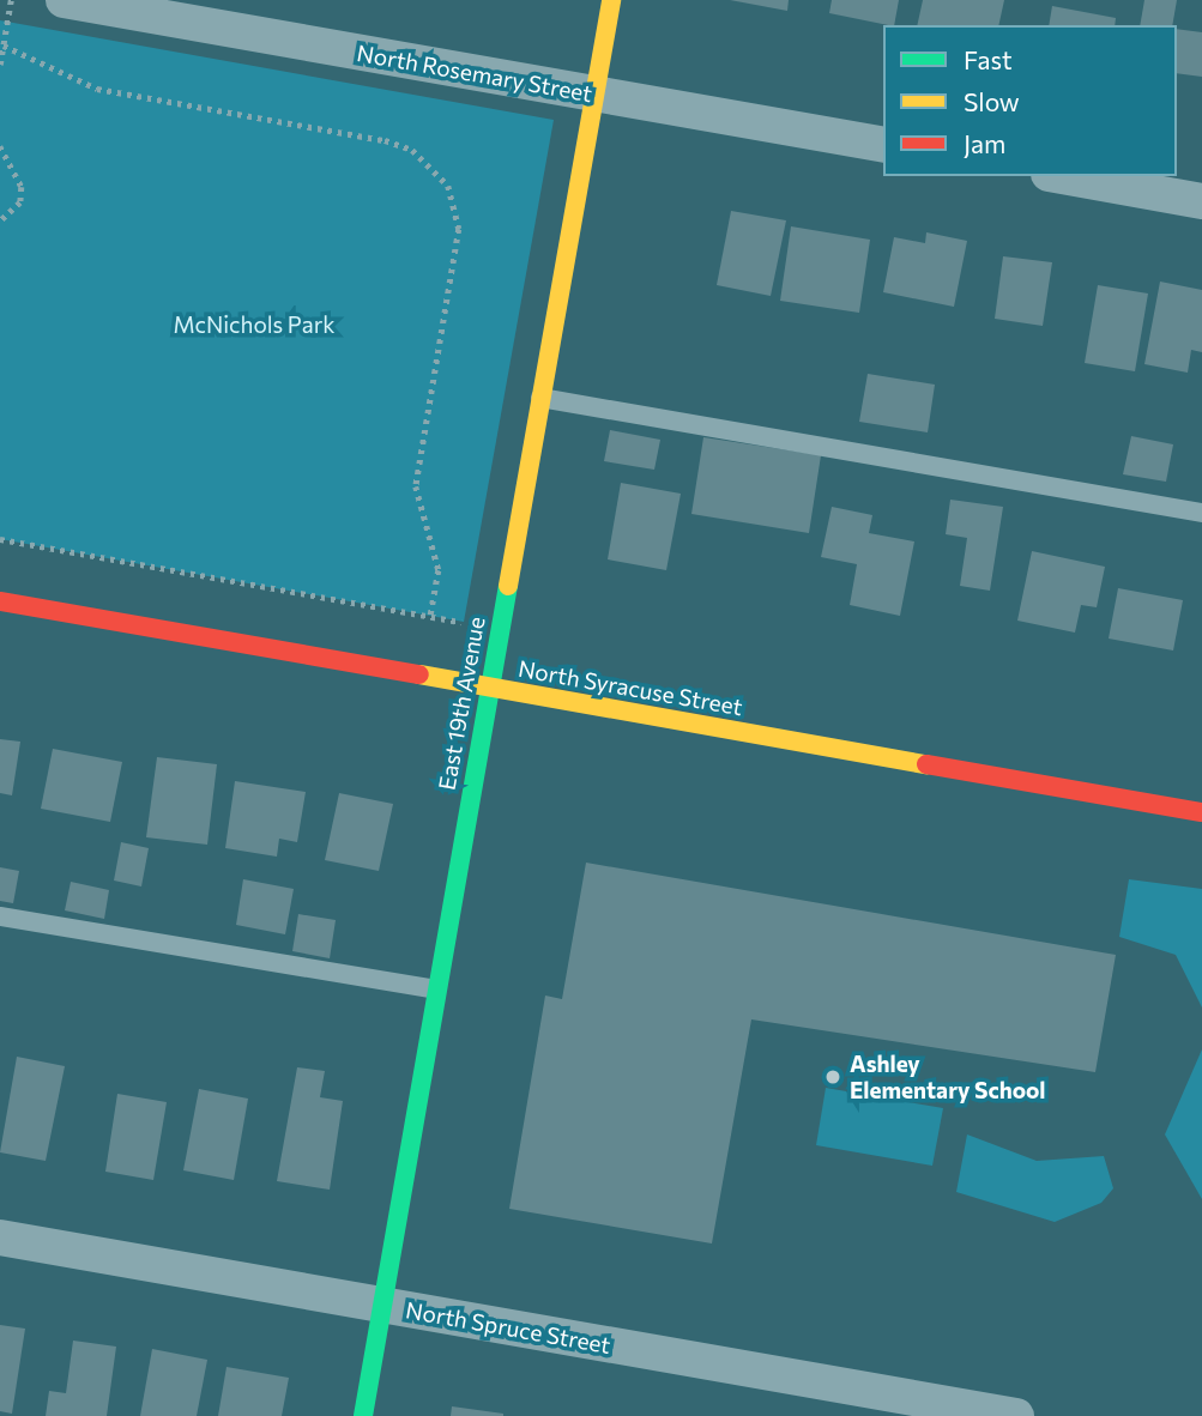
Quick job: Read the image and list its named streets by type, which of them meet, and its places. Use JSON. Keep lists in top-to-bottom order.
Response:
{
  "streets": {
    "street": [
      "North Rosemary Street",
      "North Syracuse Street",
      "East 19th Avenue",
      "North Spruce Street"
    ]
  },
  "crossings": [
    ["North Rosemary Street", "East 19th Avenue"],
    ["North Syracuse Street", "East 19th Avenue"],
    ["East 19th Avenue", "North Spruce Street"]
  ],
  "parks": ["McNichols Park"],
  "places": ["Ashley Elementary School"],
  "legend": ["Fast", "Slow", "Jam"]
}
